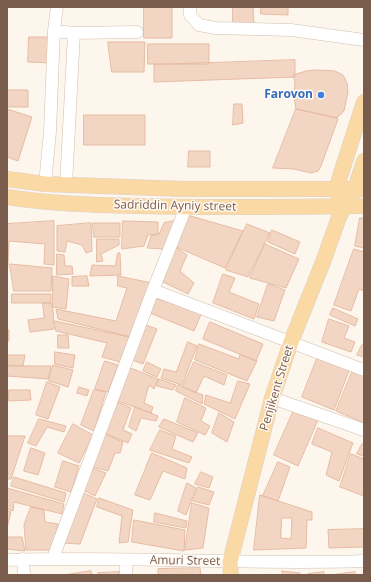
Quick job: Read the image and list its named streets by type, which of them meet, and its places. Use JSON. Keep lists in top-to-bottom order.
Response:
{
  "streets": {
    "main road": ["Sadriddin Ayniy street", "Penjikent Street"],
    "street": ["Amuri Street"]
  },
  "crossings": [
    ["Sadriddin Ayniy street", "Penjikent Street"],
    ["Penjikent Street", "Amuri Street"]
  ],
  "places": ["Farovon"]
}
